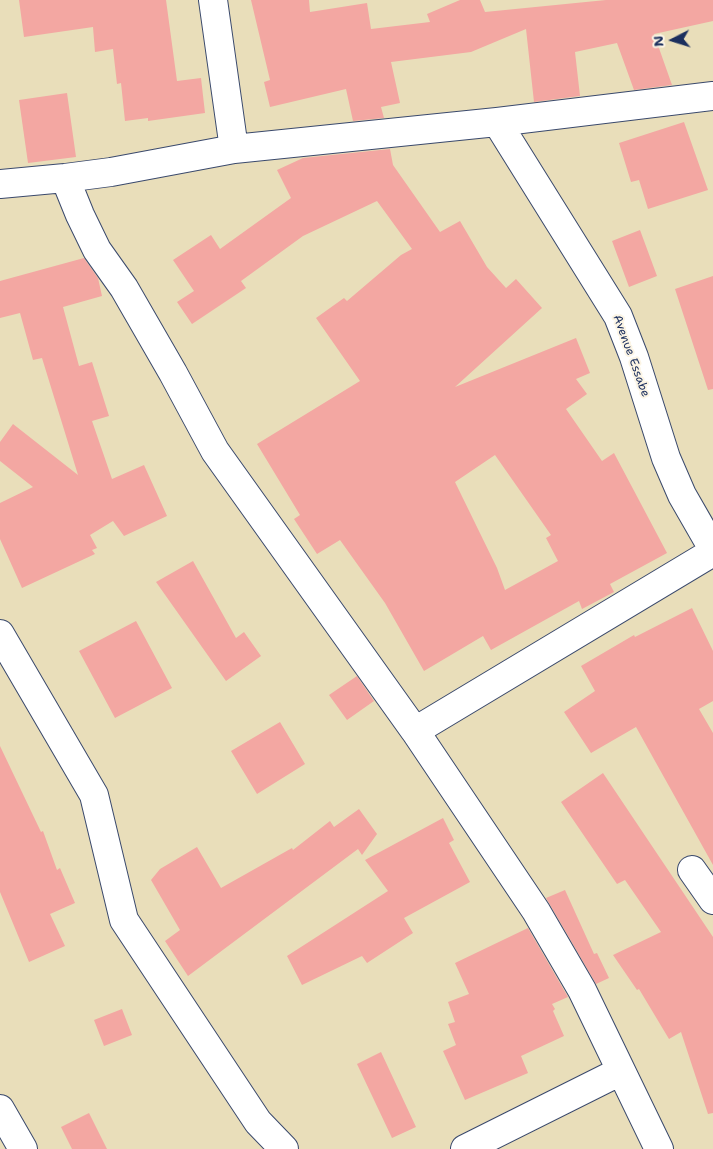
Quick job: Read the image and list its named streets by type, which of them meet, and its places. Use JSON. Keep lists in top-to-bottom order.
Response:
{
  "streets": {
    "street": ["Avenue Essabe"]
  },
  "north": "left"
}
